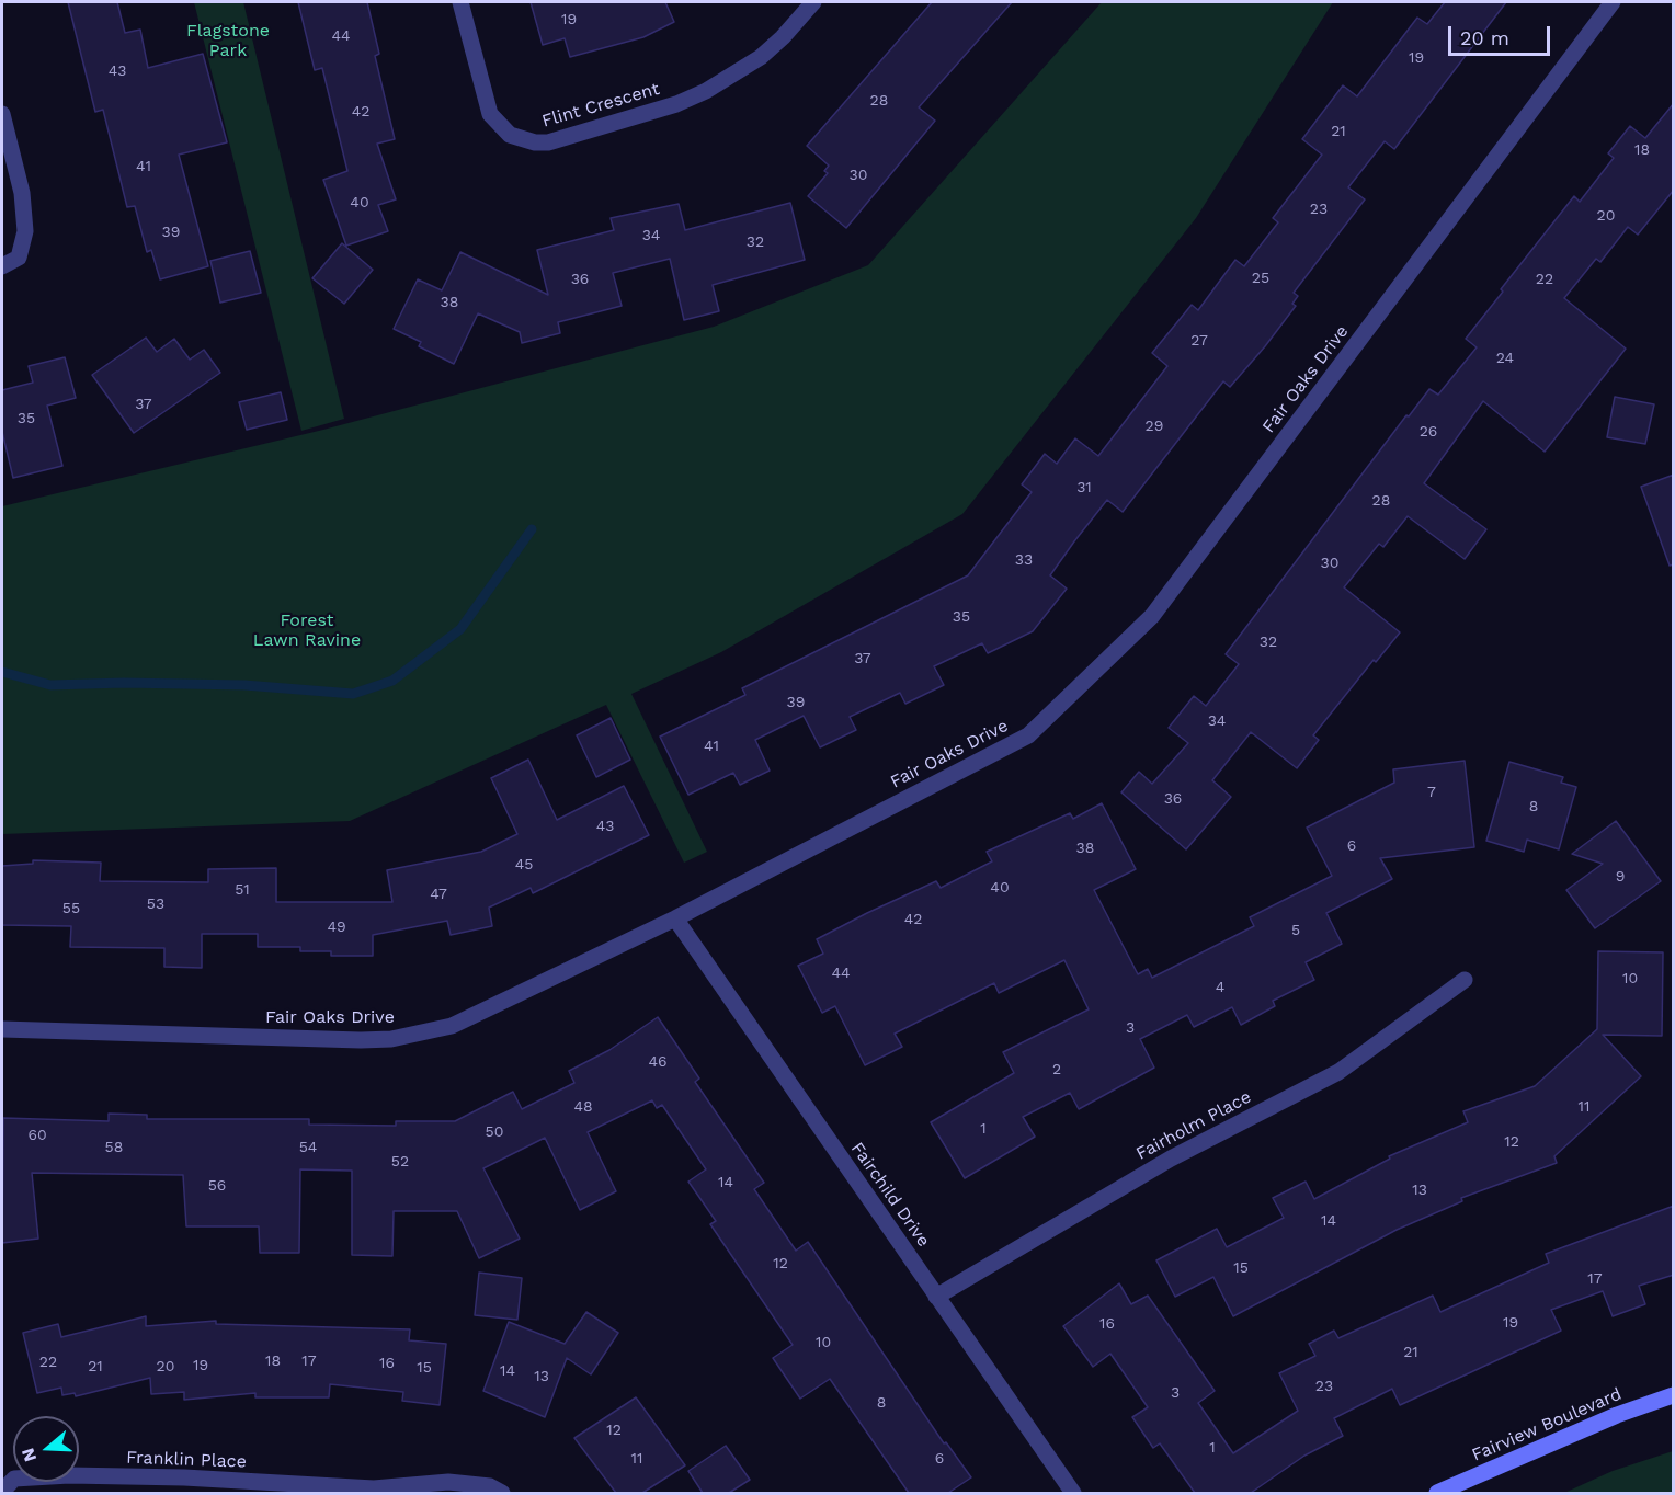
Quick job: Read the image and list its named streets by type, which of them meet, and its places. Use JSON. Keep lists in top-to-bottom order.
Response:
{
  "streets": {
    "street": [
      "Flint Crescent",
      "Fair Oaks Drive",
      "Fairholm Place",
      "Fairchild Drive",
      "Fairview Boulevard",
      "Franklin Place"
    ]
  },
  "crossings": [
    ["Fair Oaks Drive", "Fairchild Drive"],
    ["Fairholm Place", "Fairchild Drive"]
  ],
  "parks": ["Flagstone Park", "Forest Lawn Ravine"],
  "house_numbers": [
    "19",
    "44",
    "19",
    "43",
    "28",
    "42",
    "21",
    "18",
    "41",
    "30",
    "40",
    "23",
    "20",
    "39",
    "34",
    "32",
    "25",
    "36",
    "22",
    "38",
    "27",
    "24",
    "37",
    "35",
    "29",
    "26",
    "31",
    "28",
    "33",
    "30",
    "35",
    "32",
    "37",
    "39",
    "34",
    "41",
    "7",
    "36",
    "8",
    "43",
    "6",
    "38",
    "45",
    "9",
    "40",
    "51",
    "47",
    "53",
    "55",
    "42",
    "49",
    "5",
    "44",
    "10",
    "4",
    "3",
    "46",
    "2",
    "48",
    "11",
    "1",
    "50",
    "60",
    "12",
    "58",
    "54",
    "52",
    "14",
    "56",
    "13",
    "14",
    "12",
    "15",
    "17",
    "19",
    "16",
    "10",
    "21",
    "18",
    "17",
    "22",
    "16",
    "19",
    "21",
    "20",
    "15",
    "14",
    "13",
    "23",
    "3",
    "8",
    "12",
    "1",
    "11",
    "6"
  ],
  "scale_bar": "20 m",
  "north": "left"
}
